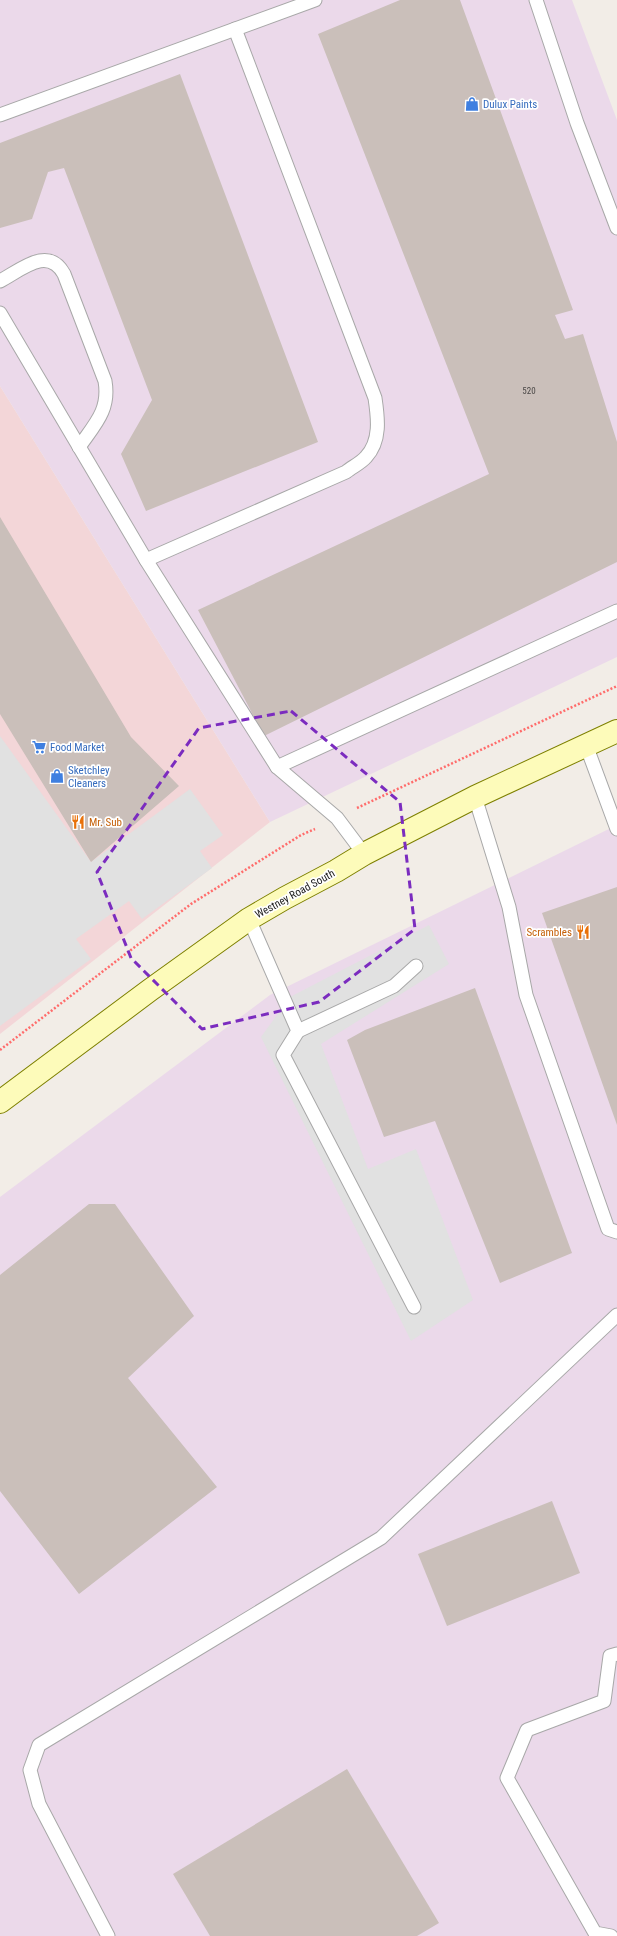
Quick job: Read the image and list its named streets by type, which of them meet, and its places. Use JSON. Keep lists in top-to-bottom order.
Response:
{
  "streets": {
    "main road": ["Westney Road South"]
  },
  "places": {
    "shop": ["Dulux Paints", "Sketchley Cleaners"],
    "supermarket": ["Food Market"],
    "restaurant": ["Mr. Sub", "Scrambles"]
  },
  "house_numbers": ["520"]
}
